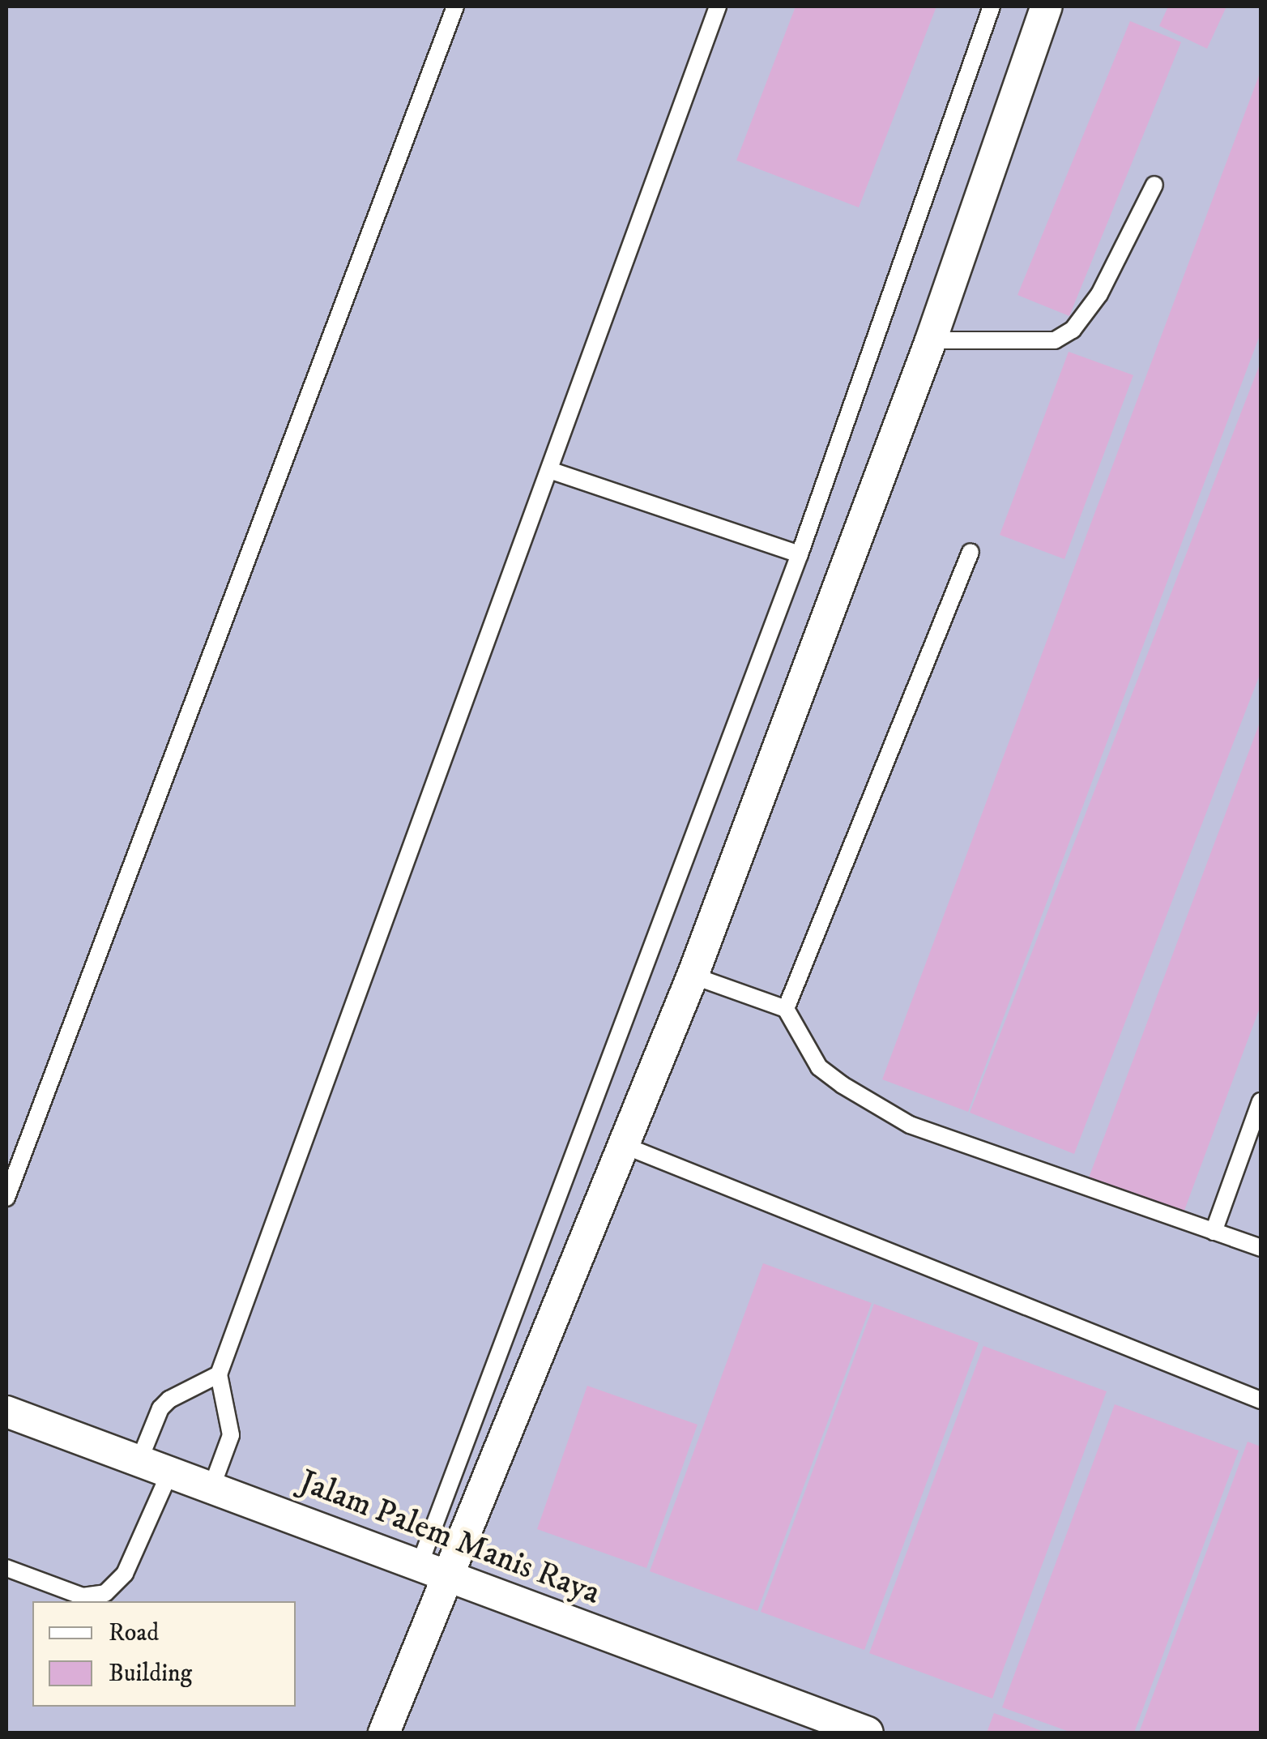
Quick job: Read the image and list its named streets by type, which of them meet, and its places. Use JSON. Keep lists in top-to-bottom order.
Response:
{
  "streets": {
    "street": ["Jalam Palem Manis Raya"]
  },
  "legend": ["Road", "Building"]
}
